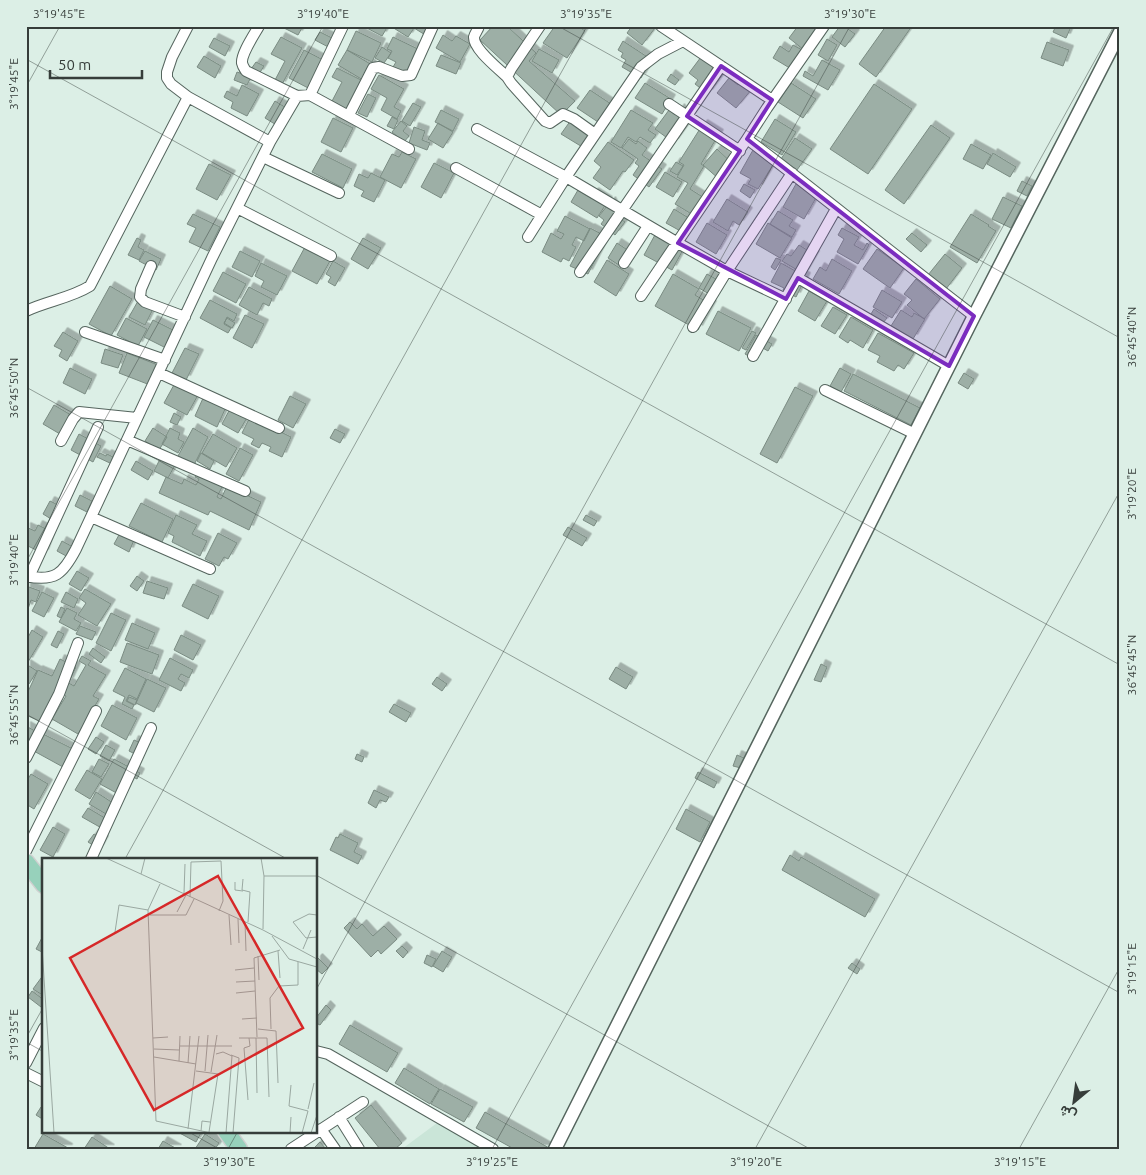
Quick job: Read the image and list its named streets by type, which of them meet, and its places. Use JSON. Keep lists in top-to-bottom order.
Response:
{
  "scale_bar": "50 m",
  "north": "bottom left",
  "coordinates": [
    "3°19'45\"E",
    "3°19'40\"E",
    "3°19'35\"E",
    "3°19'30\"E",
    "36°45'40\"N",
    "36°45'50\"N",
    "3°19'20\"E",
    "36°45'45\"N",
    "36°45'55\"N",
    "3°19'15\"E",
    "3°19'25\"E"
  ]
}
